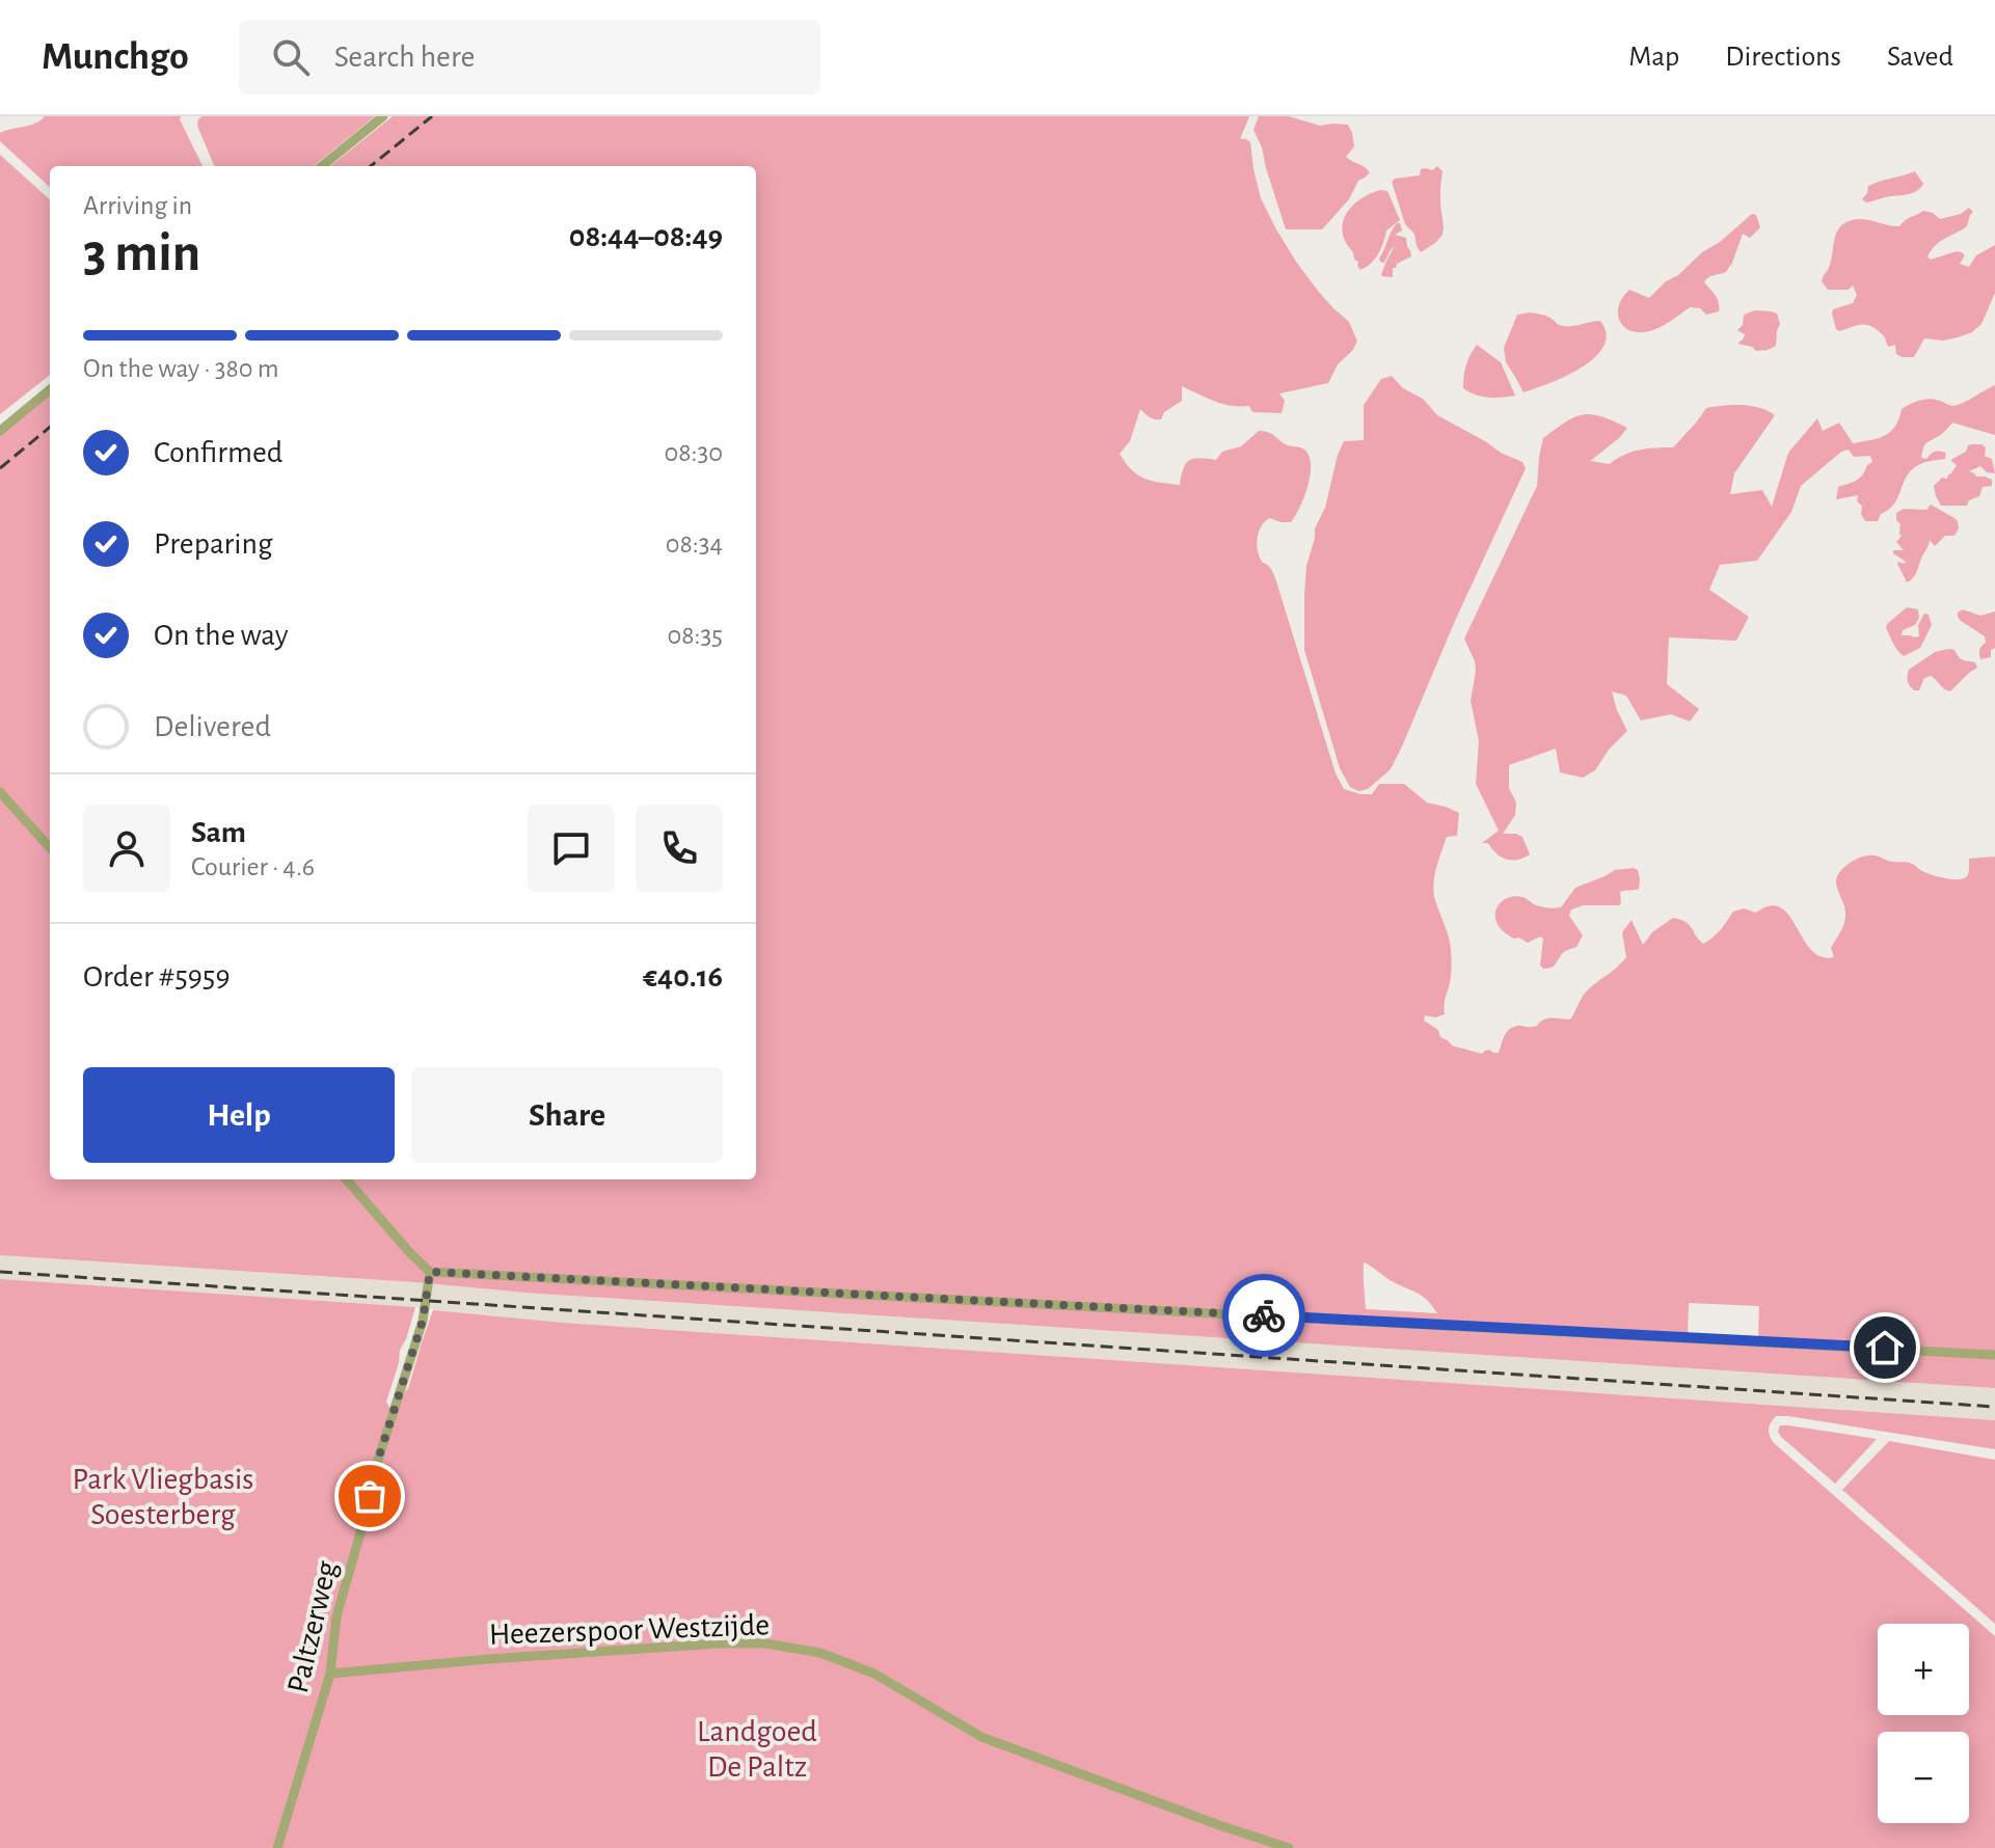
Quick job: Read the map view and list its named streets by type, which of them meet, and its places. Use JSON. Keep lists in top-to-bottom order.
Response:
{
  "streets": {
    "street": ["Paltzerweg", "Heezerspoor Westzijde"]
  },
  "crossings": [
    ["Paltzerweg", "Heezerspoor Westzijde"]
  ],
  "parks": ["Park Vliegbasis Soesterberg", "Landgoed De Paltz"],
  "page": {
    "header": "Munchgo",
    "search": "Search here",
    "nav": ["Map", "Directions", "Saved"],
    "heading": ["3 min", "Arriving in", "08:44–08:49"],
    "panel": [
      "Sam",
      "Courier · 4.6",
      "Order #5959",
      "€40.16"
    ],
    "bar": "On the way · 380 m",
    "list": [
      ["Confirmed", "08:30"],
      ["Preparing", "08:34"],
      ["On the way", "08:35"],
      "Delivered"
    ],
    "buttons": ["Help", "Share"],
    "map_buttons": ["+", "−"]
  }
}
